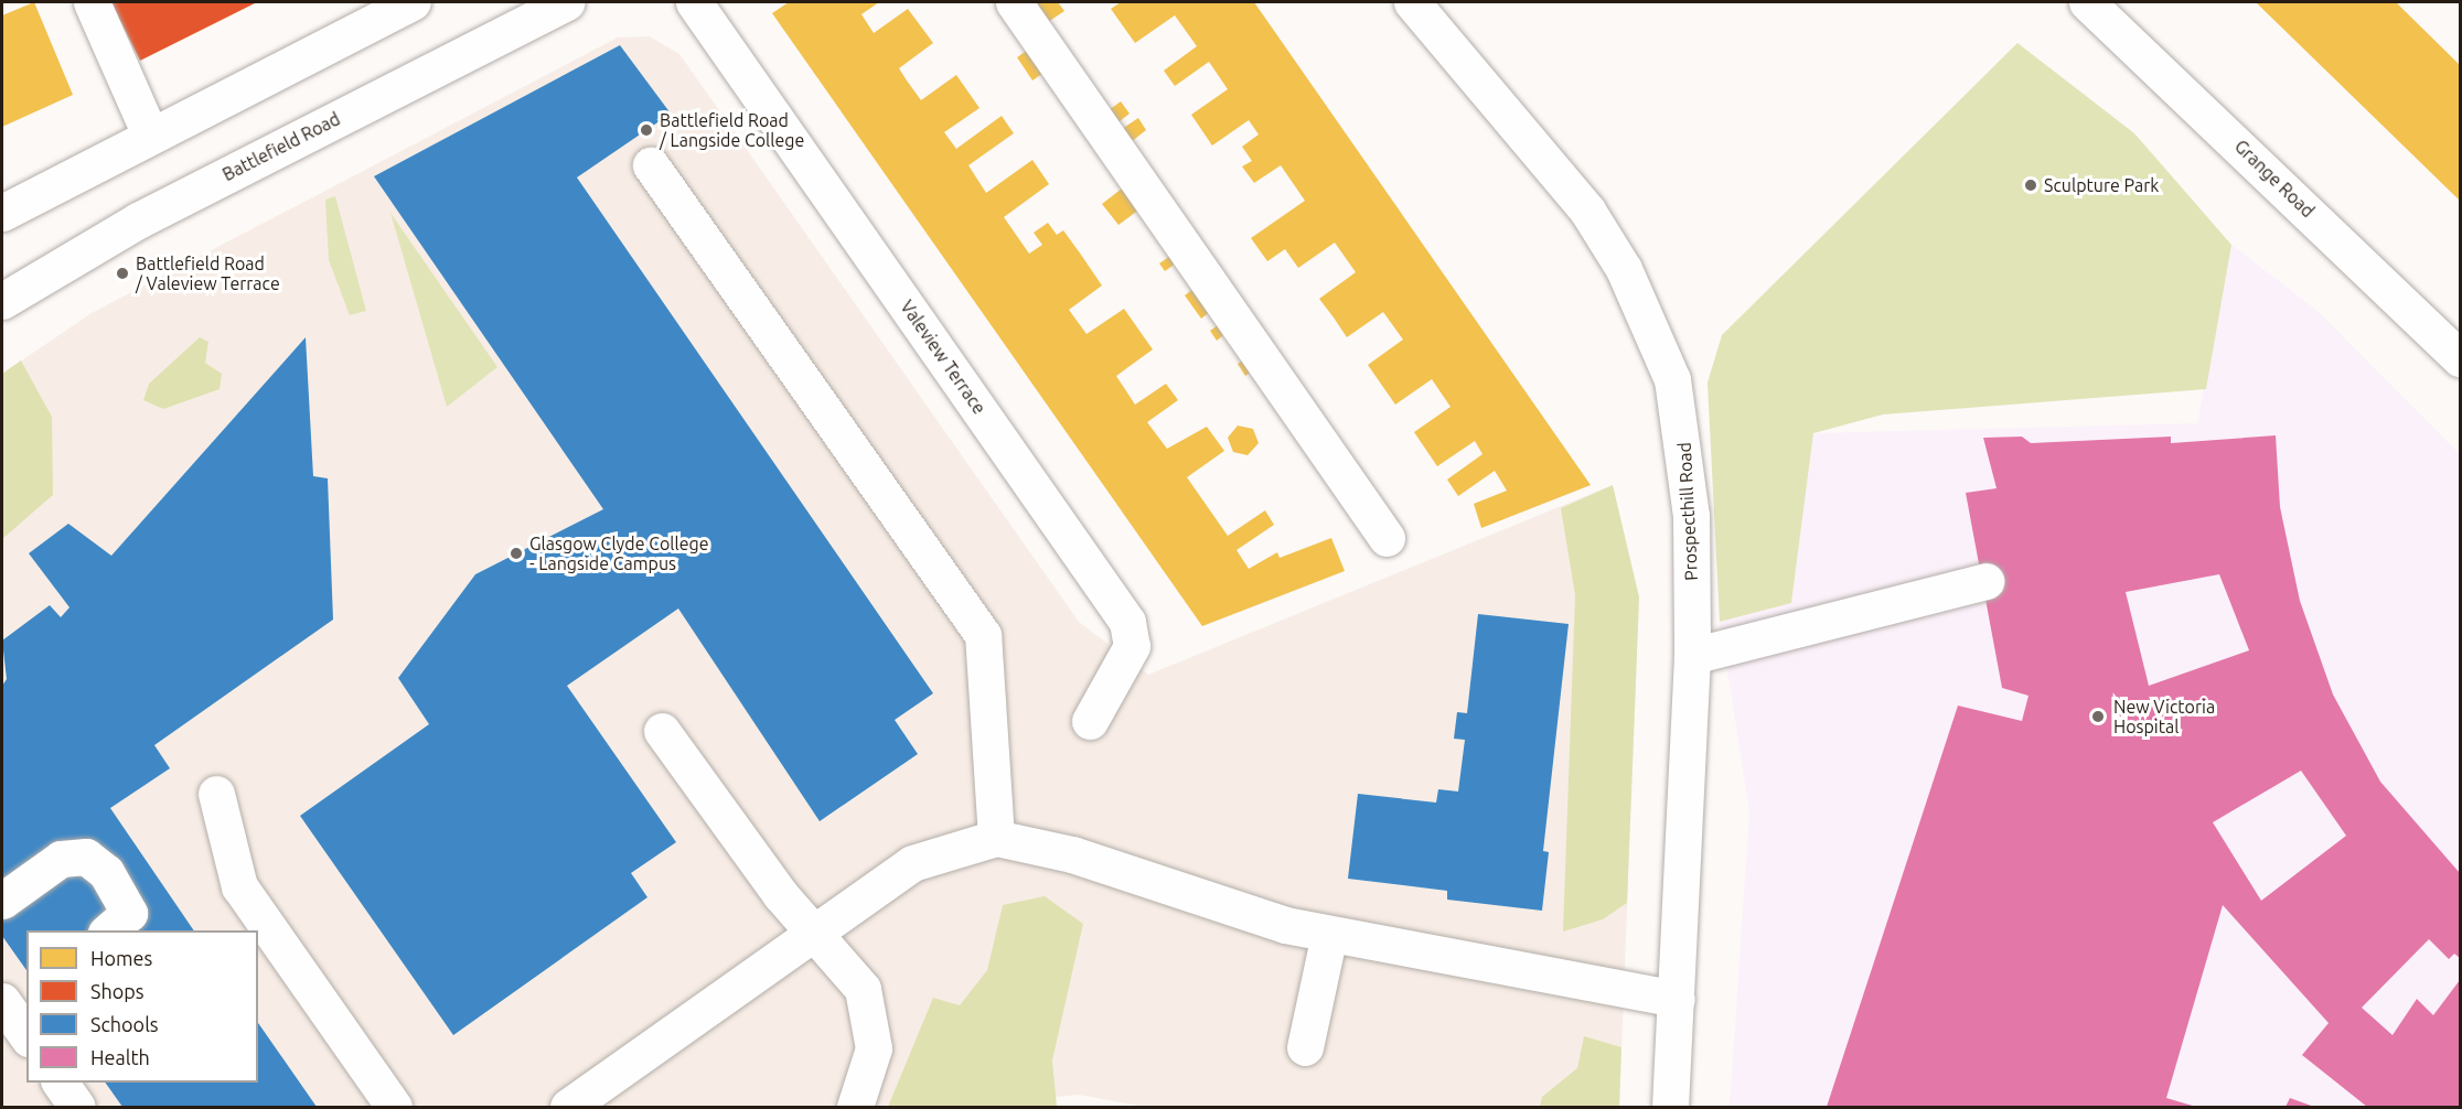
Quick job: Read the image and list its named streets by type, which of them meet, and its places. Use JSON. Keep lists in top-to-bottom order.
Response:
{
  "streets": {
    "main road": [
      "Battlefield Road",
      "Grange Road",
      "Valeview Terrace",
      "Prospecthill Road"
    ]
  },
  "places": [
    "Battlefield Road / Langside College",
    "Sculpture Park",
    "Battlefield Road / Valeview Terrace",
    "Glasgow Clyde College - Langside Campus",
    "New Victoria Hospital"
  ],
  "legend": [
    "Homes",
    "Shops",
    "Schools",
    "Health"
  ]
}
